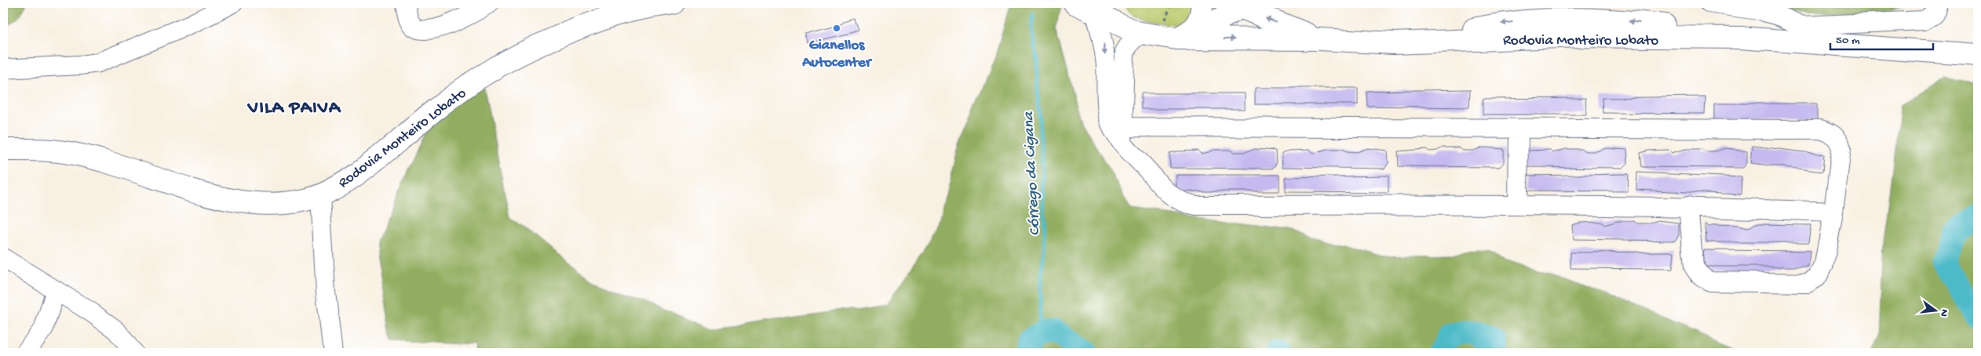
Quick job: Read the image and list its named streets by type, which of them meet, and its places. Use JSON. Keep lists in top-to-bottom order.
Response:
{
  "streets": {
    "main road": ["Rodovia Monteiro Lobato"]
  },
  "districts": ["VILA PAIVA"],
  "water": ["Córrego da Cigana"],
  "places": ["Gianellos Autocenter"],
  "scale_bar": "50 m",
  "north": "right"
}
